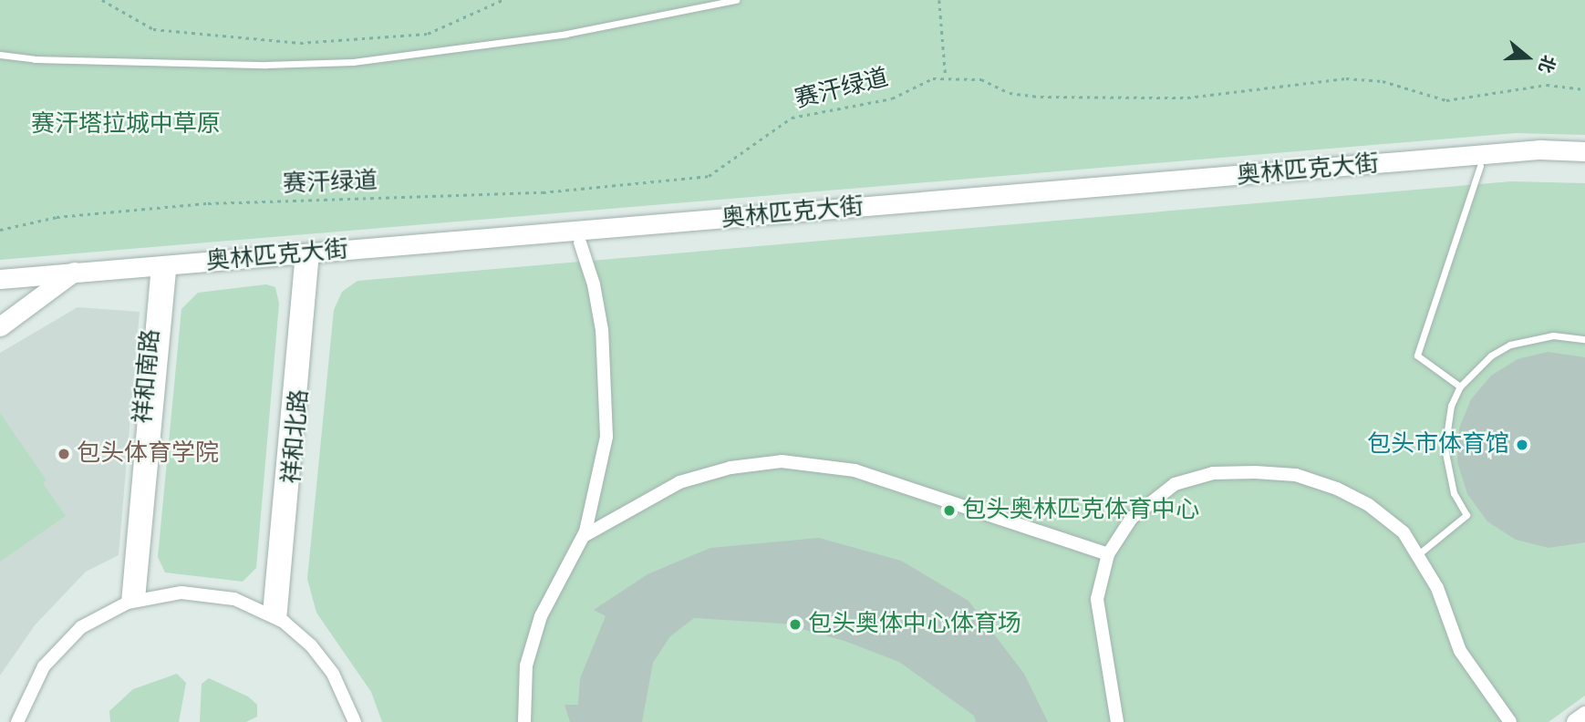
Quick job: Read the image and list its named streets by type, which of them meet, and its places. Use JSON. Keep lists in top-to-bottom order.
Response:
{
  "streets": {
    "main road": ["奥林匹克大街"],
    "street": ["祥和南路", "祥和北路"],
    "path": ["赛汗绿道"]
  },
  "crossings": [
    ["奥林匹克大街", "祥和南路"],
    ["奥林匹克大街", "祥和北路"]
  ],
  "parks": ["赛汗塔拉城中草原"],
  "places": [
    "包头市体育馆",
    "包头体育学院",
    "包头奥林匹克体育中心",
    "包头奥体中心体育场"
  ],
  "north": "right"
}
